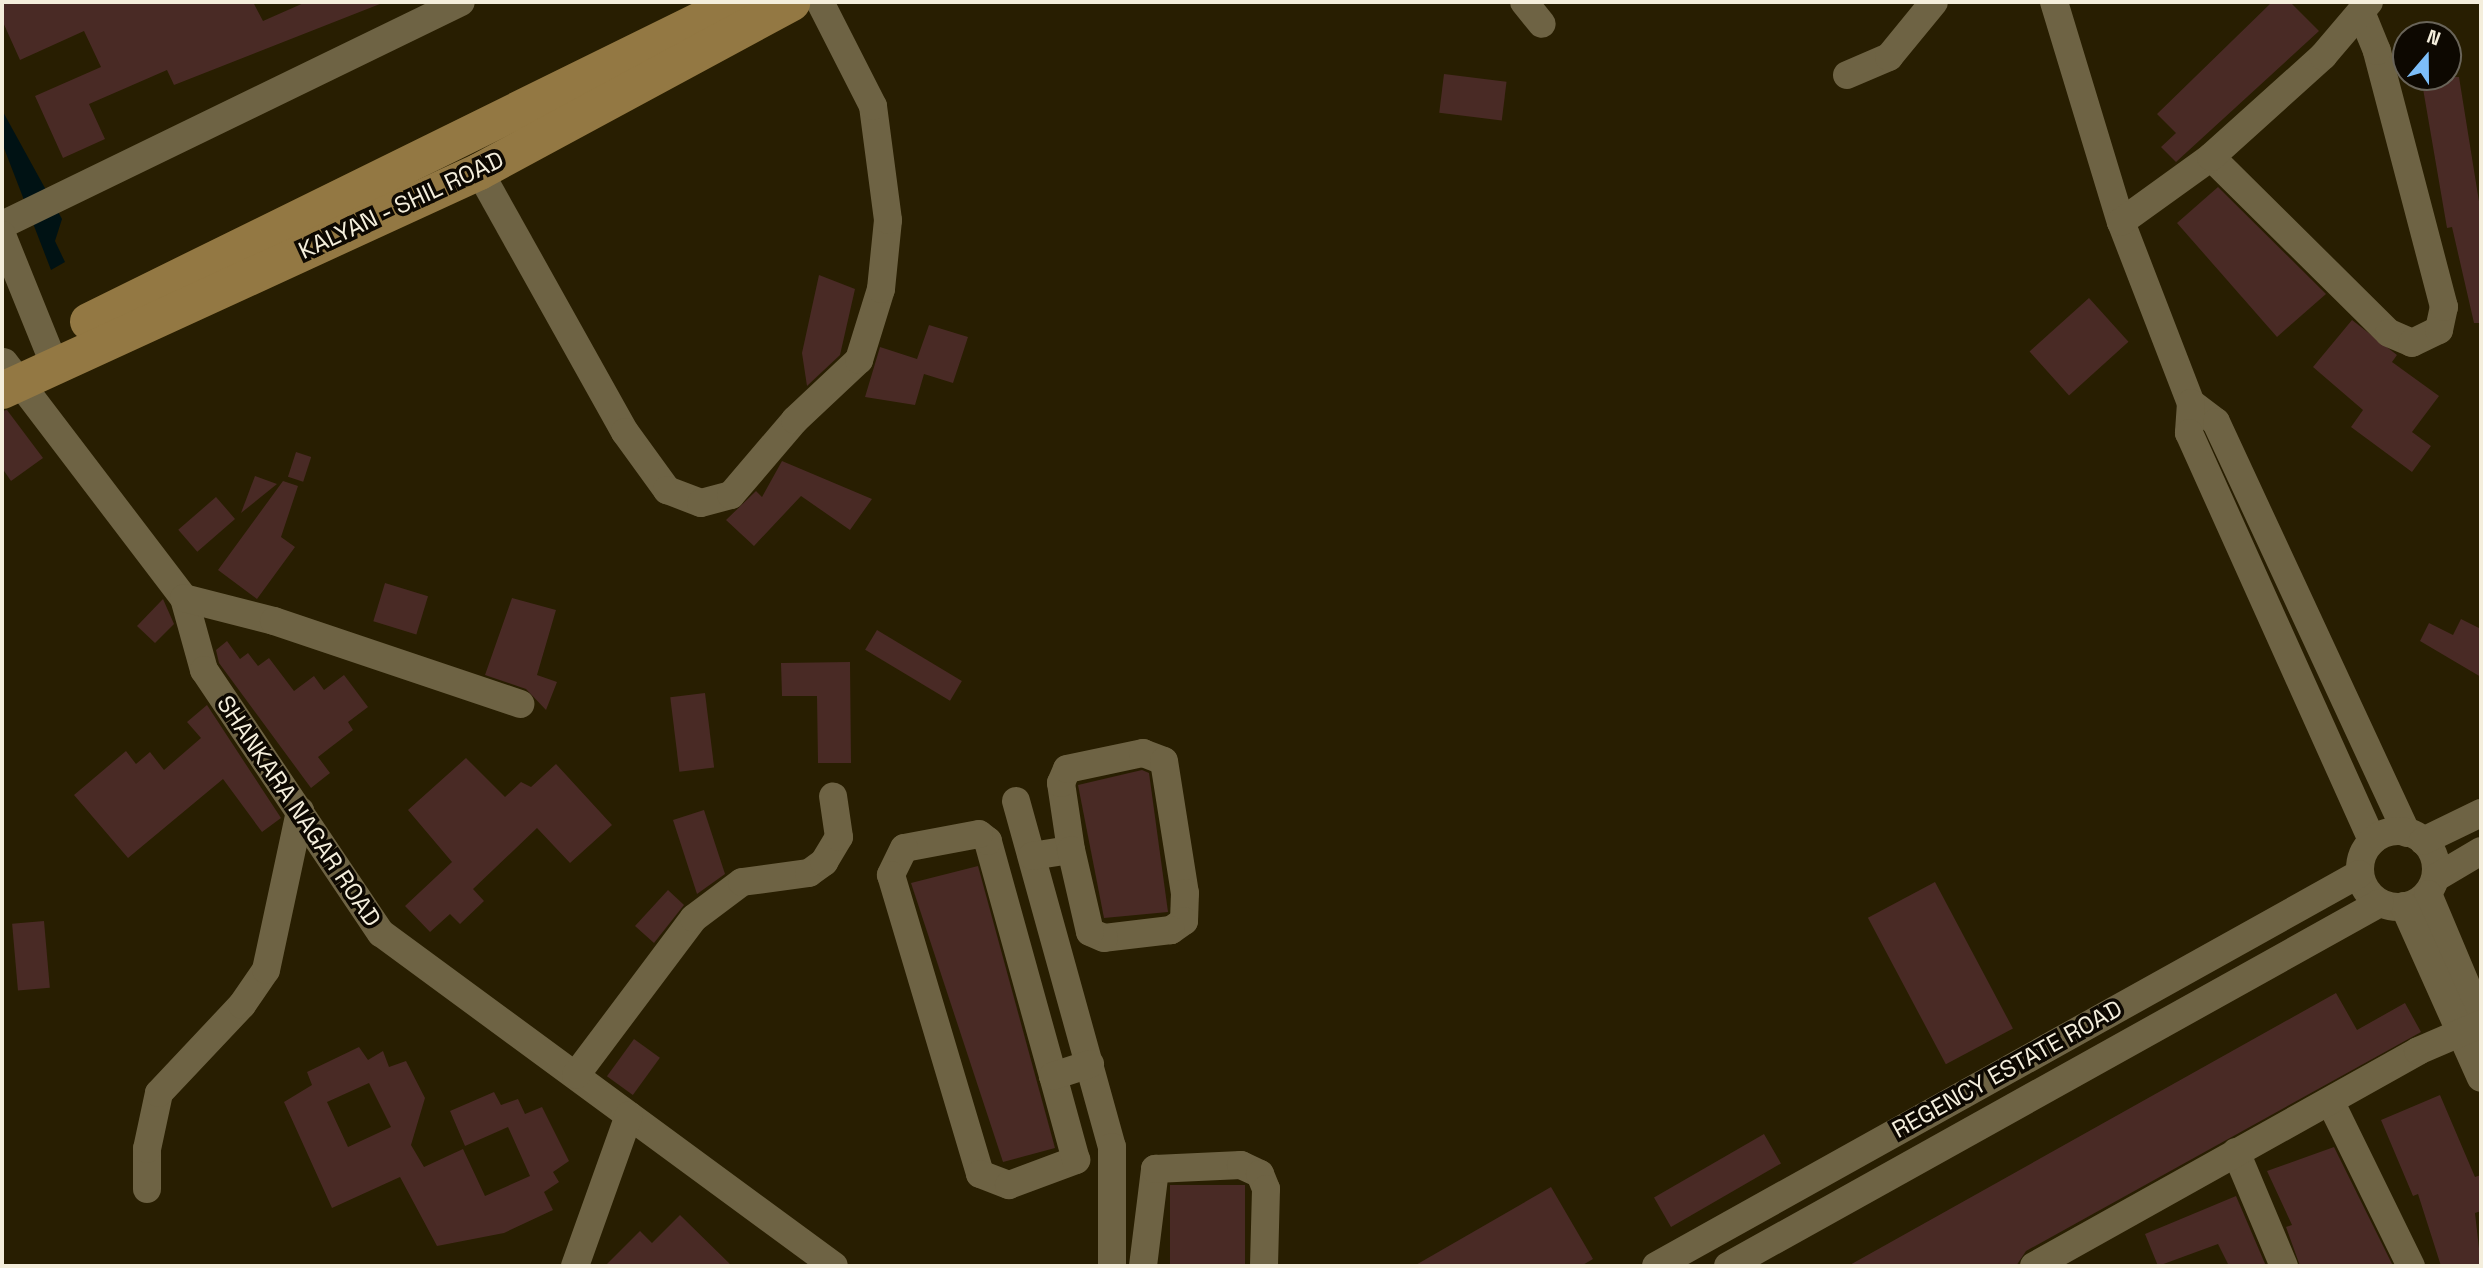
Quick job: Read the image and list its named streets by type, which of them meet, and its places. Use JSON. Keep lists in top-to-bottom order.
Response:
{
  "streets": {
    "main road": ["KALYAN - SHIL ROAD"],
    "street": ["SHANKARA NAGAR ROAD", "REGENCY ESTATE ROAD"]
  },
  "crossings": [
    ["KALYAN - SHIL ROAD", "SHANKARA NAGAR ROAD"]
  ],
  "north": "top"
}
